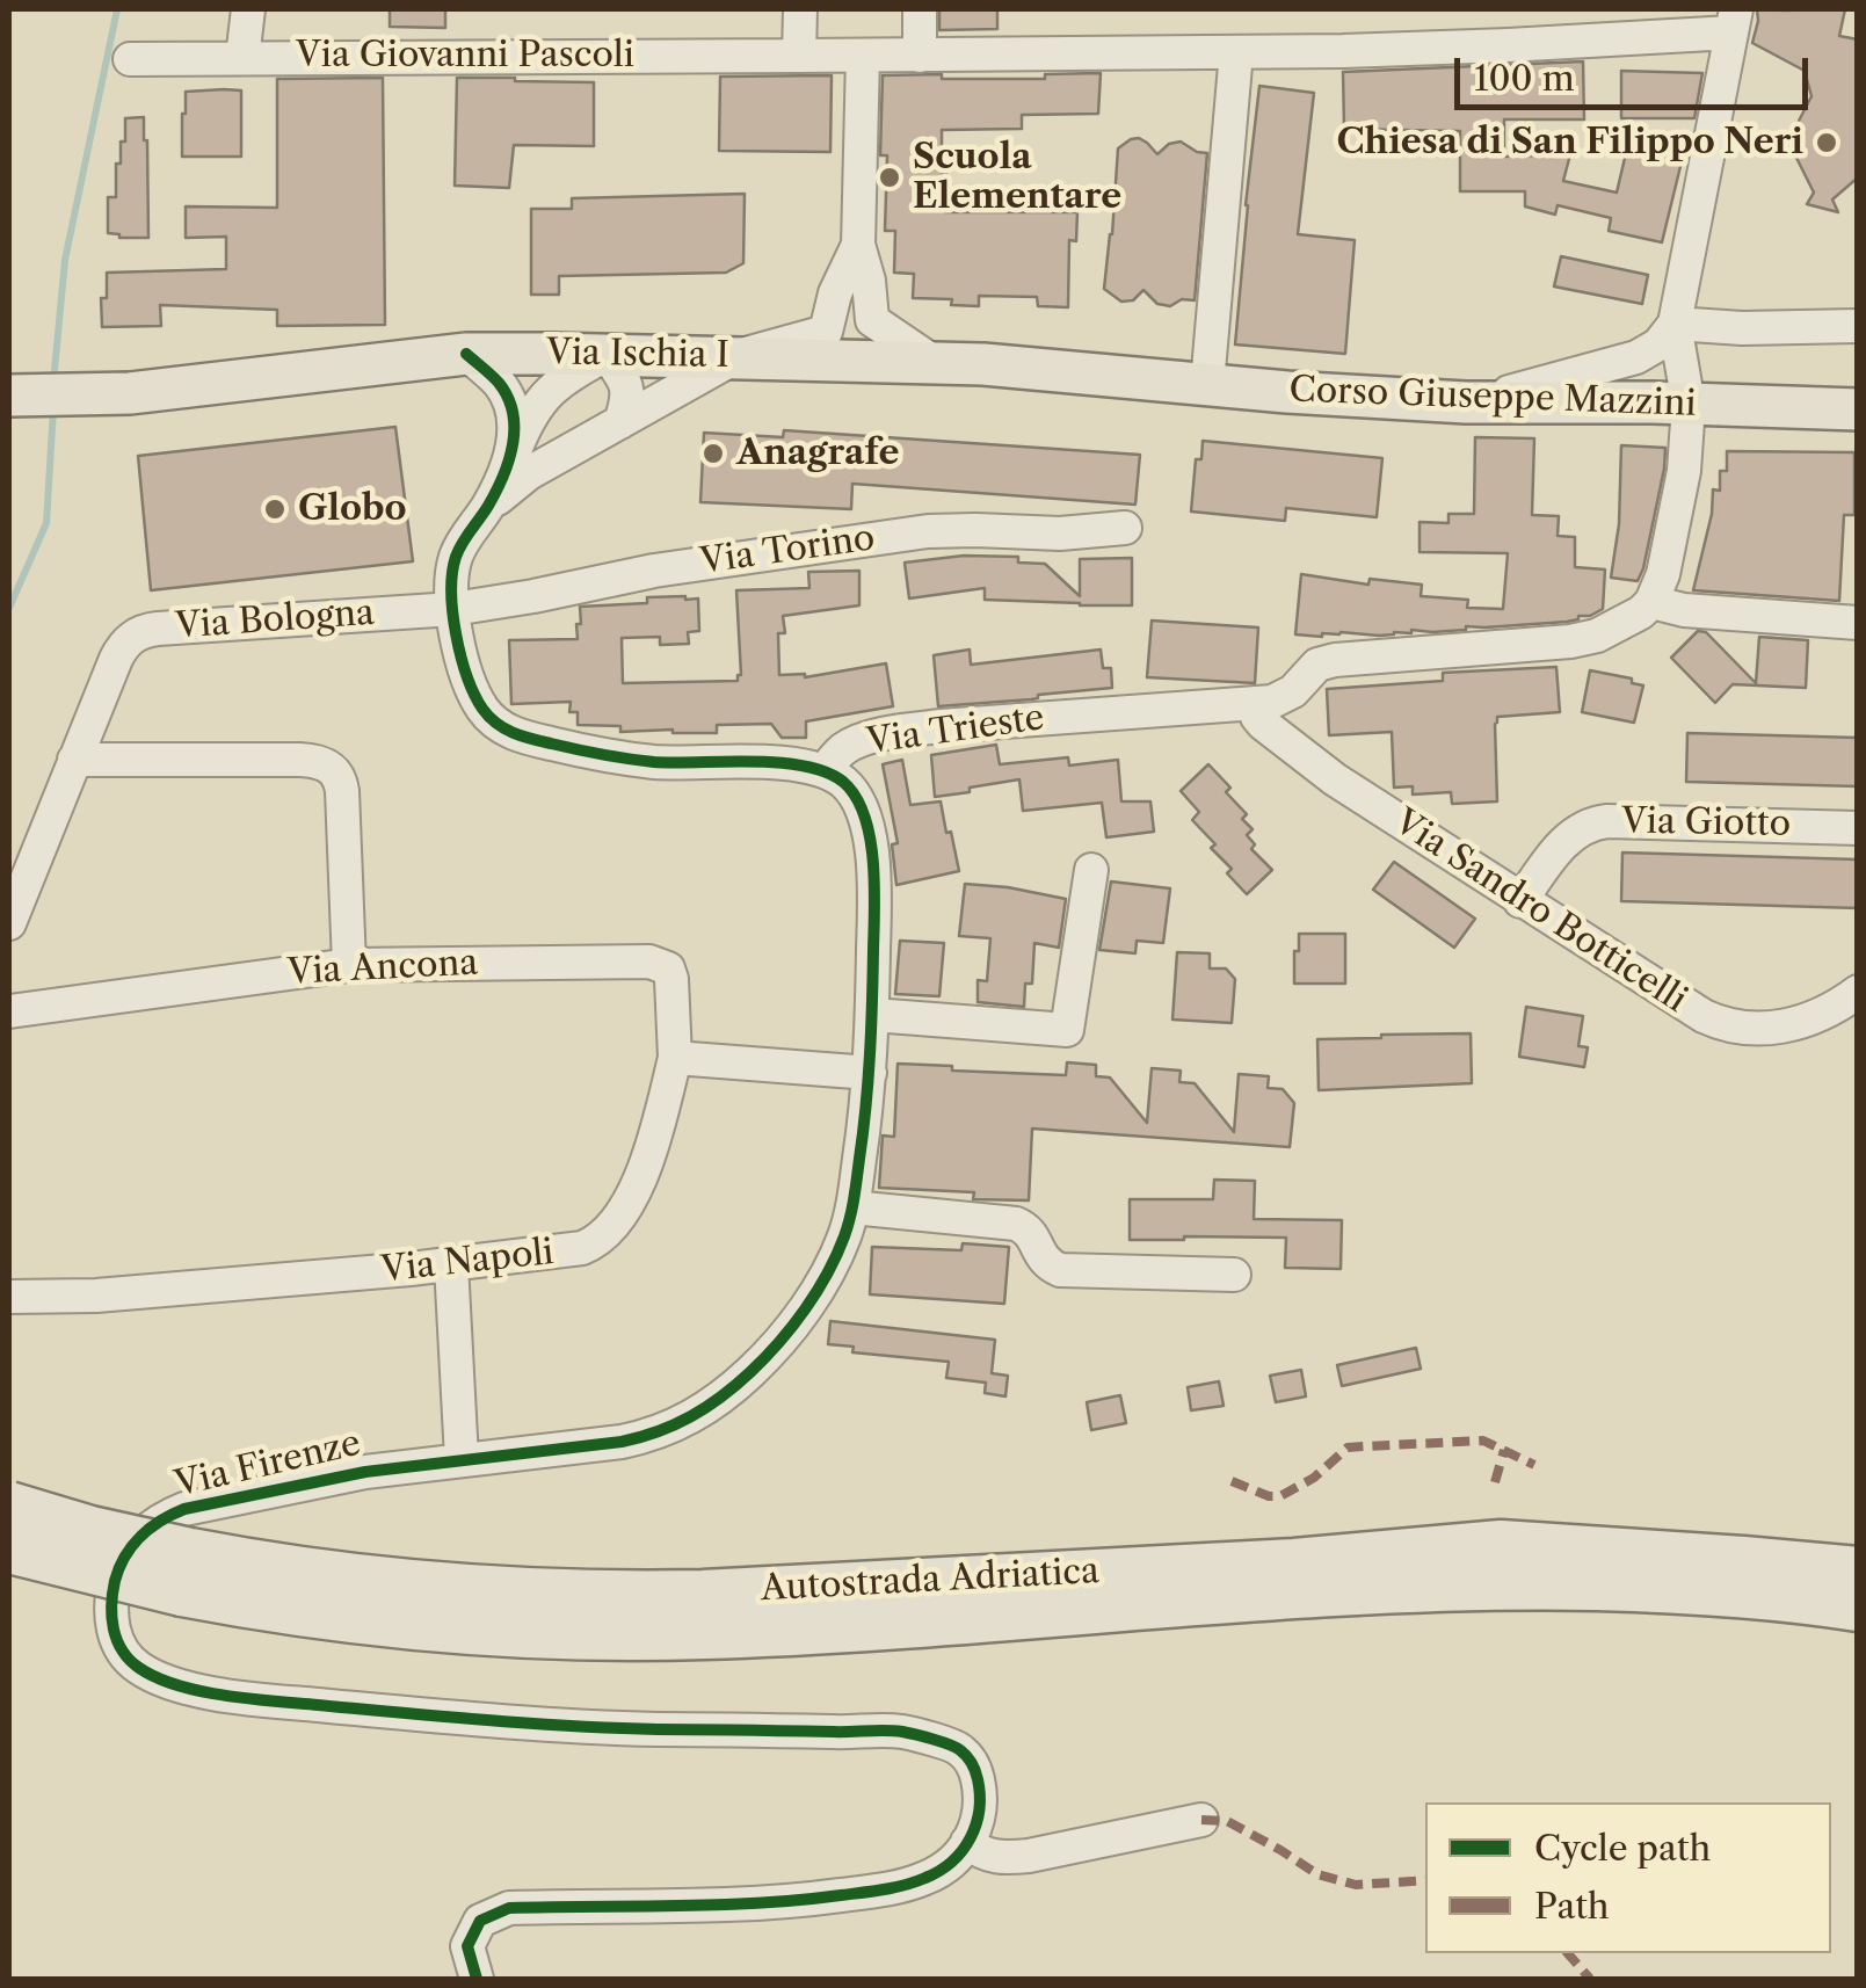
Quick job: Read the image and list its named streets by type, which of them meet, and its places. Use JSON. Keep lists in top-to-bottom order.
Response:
{
  "streets": {
    "highway": ["Autostrada Adriatica"],
    "main road": ["Via Ischia I", "Corso Giuseppe Mazzini"],
    "street": [
      "Via Giovanni Pascoli",
      "Via Torino",
      "Via Bologna",
      "Via Trieste",
      "Via Giotto",
      "Via Sandro Botticelli",
      "Via Ancona",
      "Via Napoli",
      "Via Firenze"
    ]
  },
  "crossings": [
    ["Via Ischia I", "Corso Giuseppe Mazzini"],
    ["Via Torino", "Via Bologna"],
    ["Via Trieste", "Via Sandro Botticelli"],
    ["Via Trieste", "Via Firenze"],
    ["Via Giotto", "Via Sandro Botticelli"],
    ["Via Ancona", "Via Napoli"]
  ],
  "places": [
    "Chiesa di San Filippo Neri",
    "Scuola Elementare",
    "Anagrafe",
    "Globo"
  ],
  "legend": ["Cycle path", "Path"],
  "scale_bar": "100 m"
}
